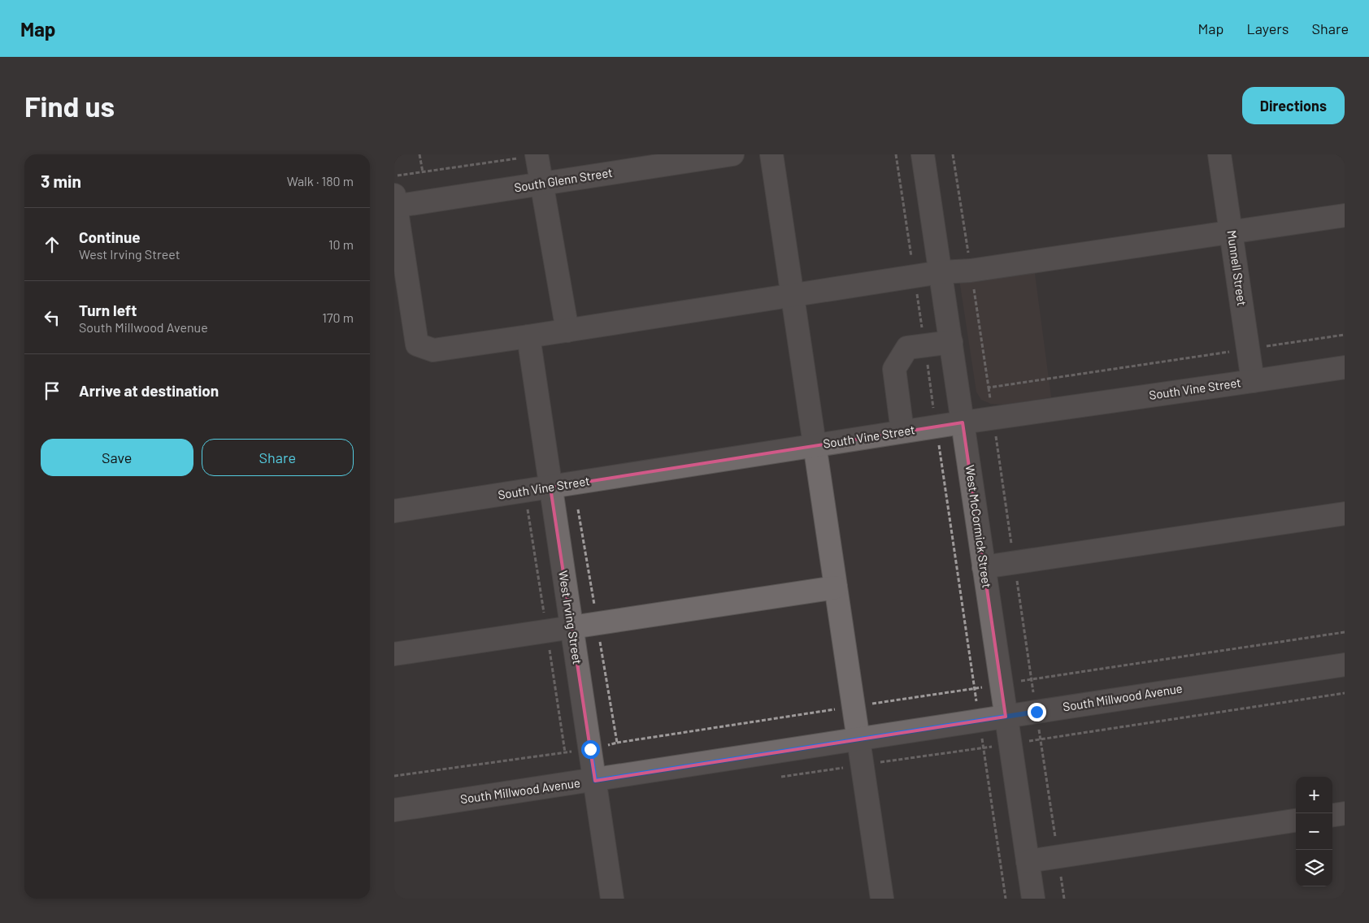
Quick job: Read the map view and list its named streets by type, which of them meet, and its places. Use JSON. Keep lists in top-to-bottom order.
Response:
{
  "streets": {
    "street": [
      "South Glenn Street",
      "Munnell Street",
      "South Vine Street",
      "West McCormick Street",
      "West Irving Street",
      "South Millwood Avenue"
    ]
  },
  "crossings": [
    ["Munnell Street", "South Vine Street"],
    ["South Vine Street", "West McCormick Street"],
    ["South Vine Street", "West Irving Street"],
    ["West McCormick Street", "South Millwood Avenue"],
    ["West Irving Street", "South Millwood Avenue"]
  ],
  "page": {
    "header": "Map",
    "nav": ["Map", "Layers", "Share"],
    "buttons": [
      "Directions",
      ["Save", "Share"]
    ],
    "title": "Find us",
    "heading": ["3 min", "Walk · 180 m"],
    "list": [
      ["Continue", "West Irving Street", "10 m"],
      ["Turn left", "South Millwood Avenue", "170 m"],
      "Arrive at destination"
    ],
    "map_buttons": ["+", "−"]
  }
}
